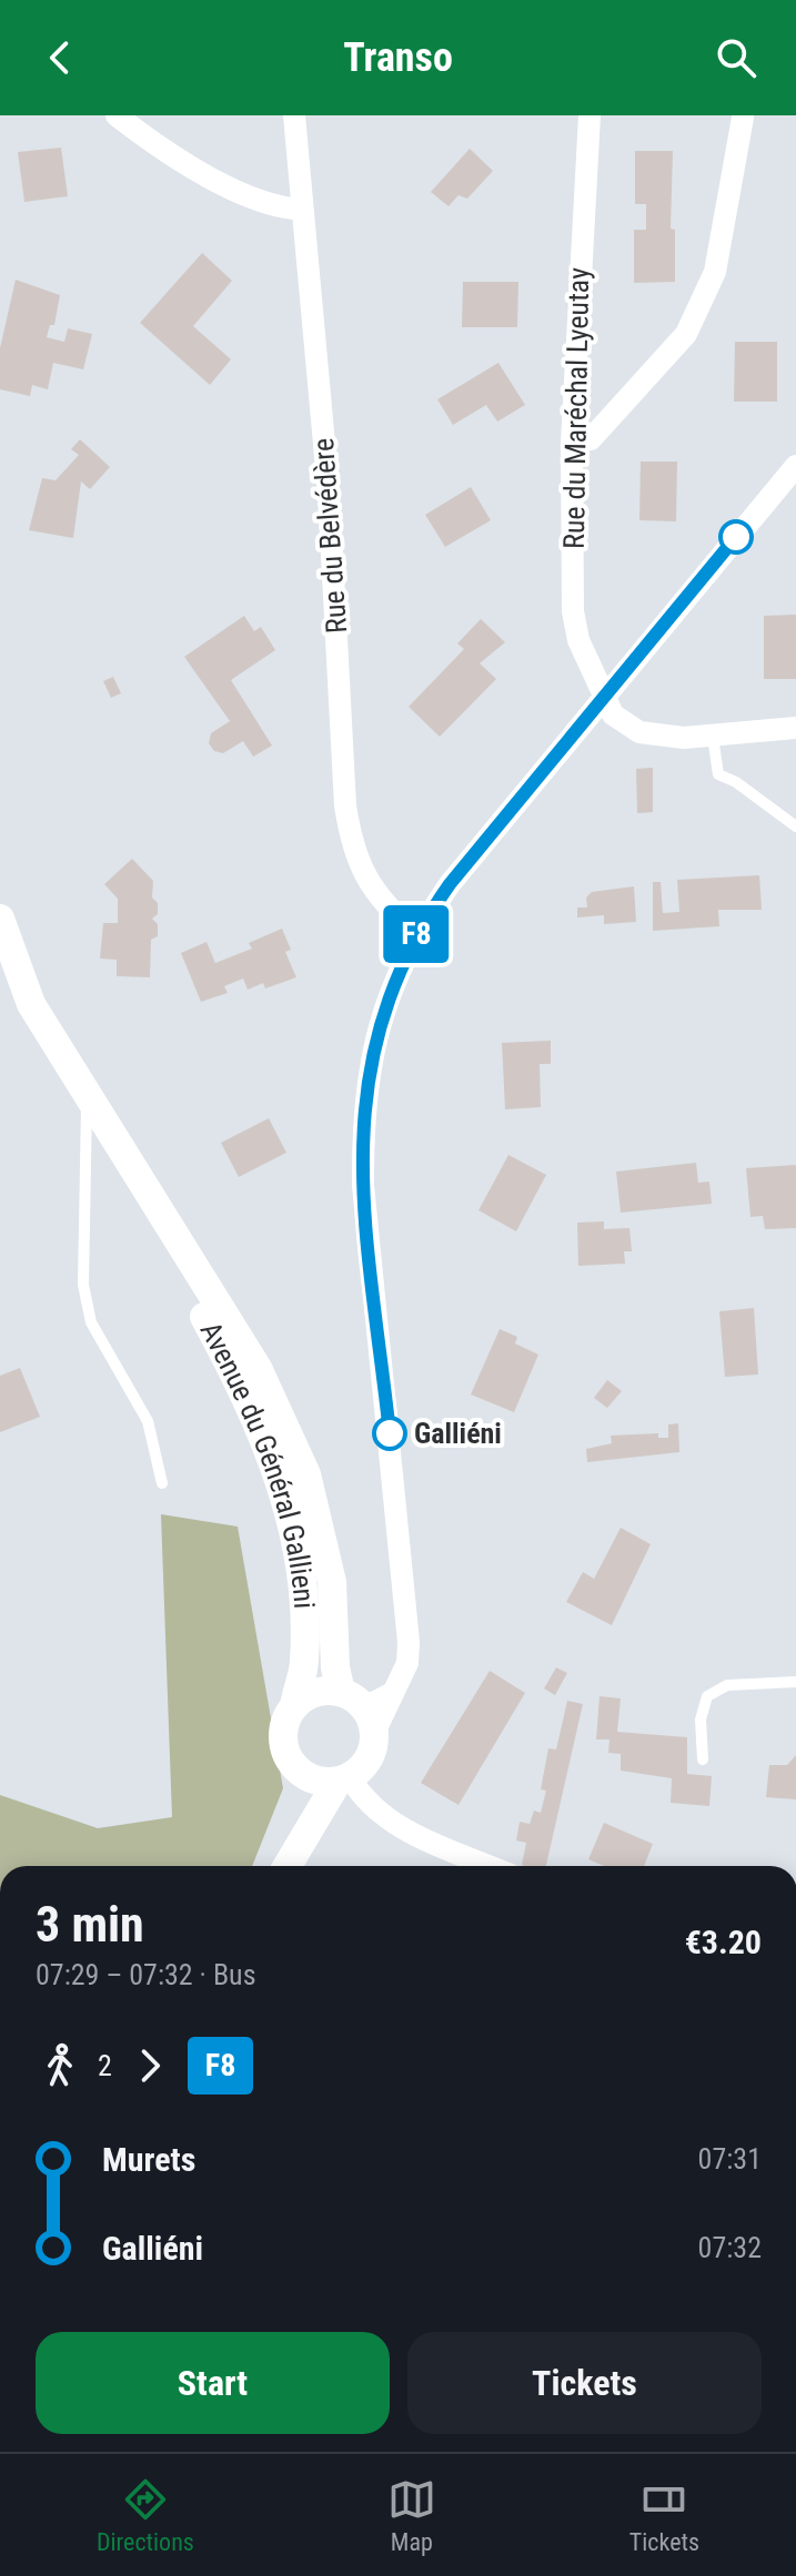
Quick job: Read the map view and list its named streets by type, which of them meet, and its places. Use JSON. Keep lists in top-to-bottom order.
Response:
{
  "streets": {
    "street": ["Rue du Maréchal Lyeutay", "Rue du Belvédère", "Avenue du Général Gallieni"]
  },
  "places": ["Galliéni"],
  "lines": ["bus line F8"],
  "page": {
    "header": "Transo",
    "on_map": "F8",
    "heading": ["3 min", "07:29 – 07:32 · Bus", "€3.20"],
    "legs": ["2", "F8"],
    "list": [
      {
        "name": "Murets",
        "value": "07:31"
      },
      {
        "name": "Galliéni",
        "value": "07:32"
      }
    ],
    "buttons": ["Start", "Tickets"],
    "tabs": ["Directions", "Map", "Tickets"]
  }
}
